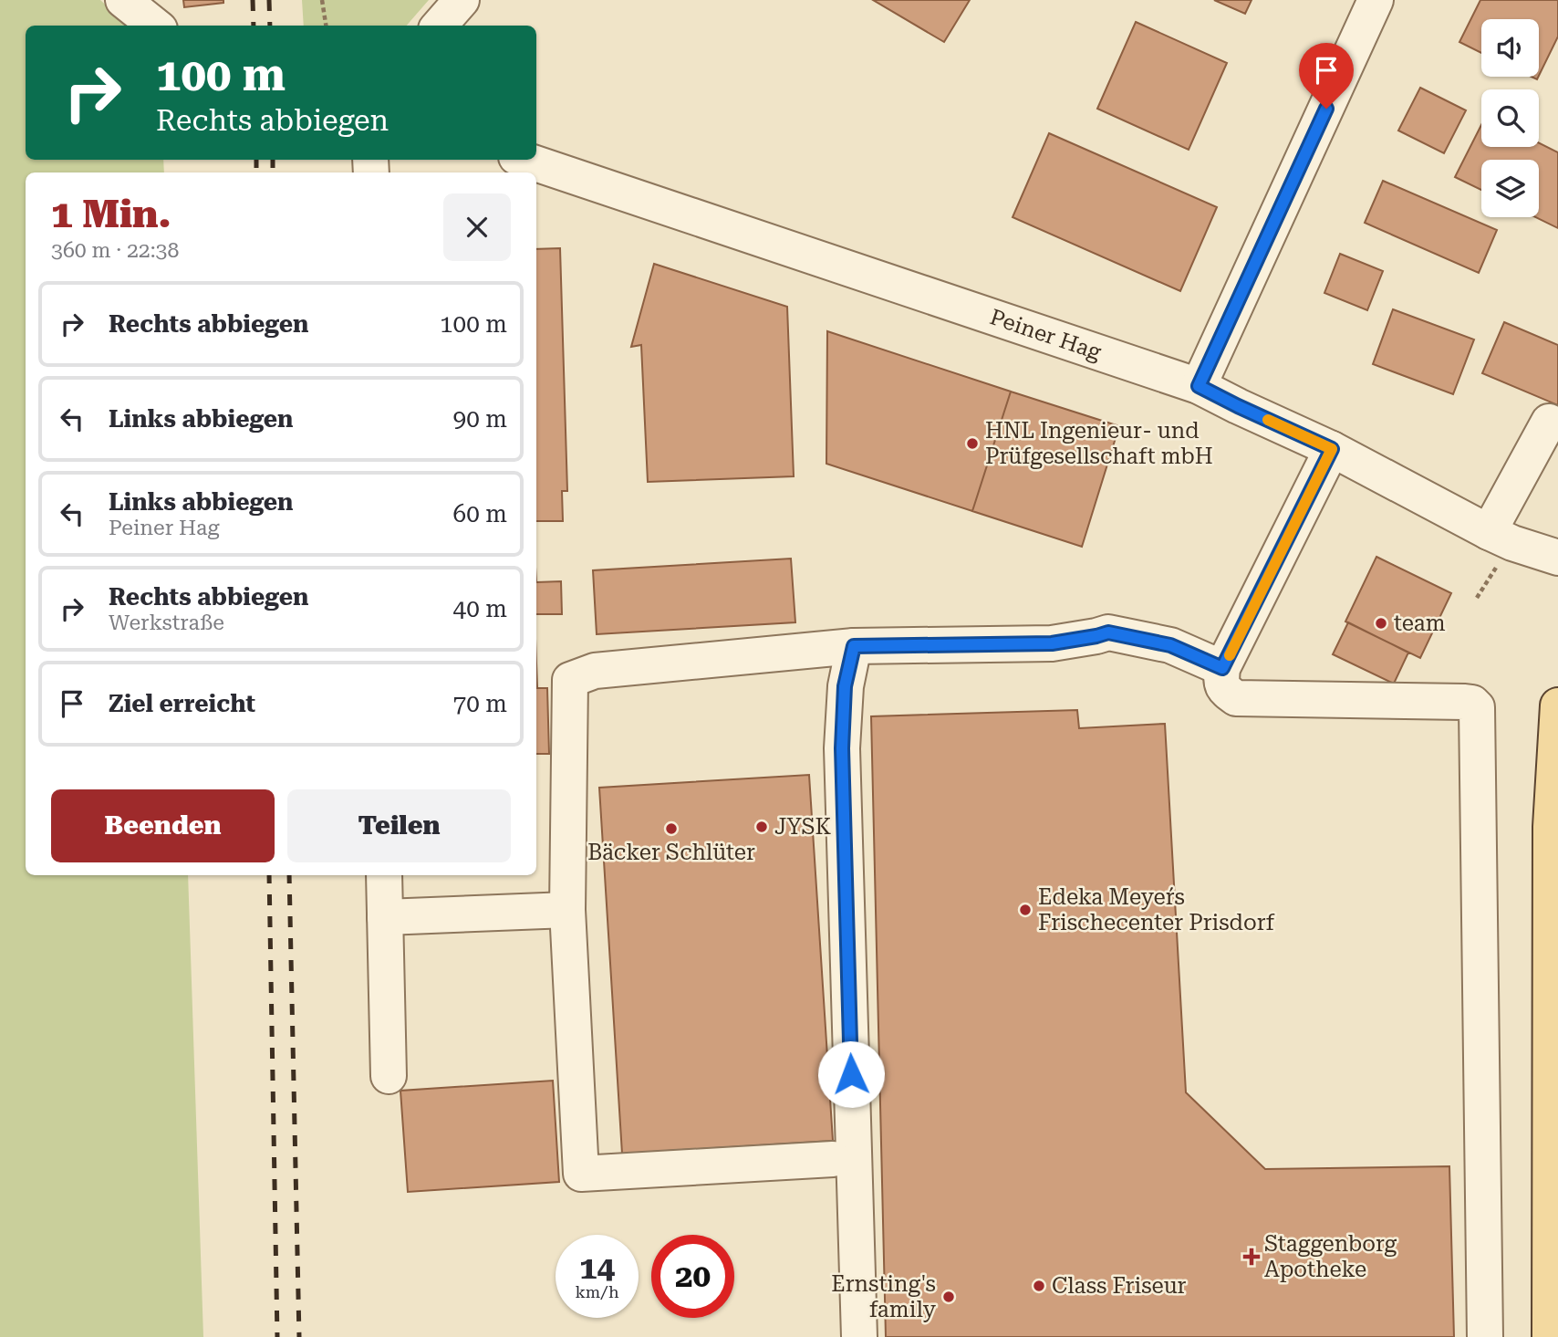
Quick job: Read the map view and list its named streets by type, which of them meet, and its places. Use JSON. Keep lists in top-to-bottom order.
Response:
{
  "streets": {
    "street": ["Peiner Hag"]
  },
  "places": {
    "other": [
      "HNL Ingenieur- und Prüfgesellschaft mbH",
      "team",
      "JYSK",
      "Bäcker Schlüter",
      "Edeka Meyer´s Frischecenter Prisdorf",
      "Class Friseur",
      "Ernsting's family"
    ],
    "health": ["Staggenborg Apotheke"]
  },
  "page": {
    "turn": ["100 m", "Rechts abbiegen"],
    "heading": ["1 Min.", "360 m · 22:38"],
    "list": [
      {
        "name": "Rechts abbiegen",
        "value": "100 m"
      },
      {
        "name": "Links abbiegen",
        "value": "90 m"
      },
      {
        "name": "Links abbiegen",
        "note": "Peiner Hag",
        "value": "60 m"
      },
      {
        "name": "Rechts abbiegen",
        "note": "Werkstraße",
        "value": "40 m"
      },
      {
        "name": "Ziel erreicht",
        "value": "70 m"
      }
    ],
    "buttons": ["Beenden", "Teilen"],
    "speed": "14 km/h",
    "limit": "20"
  }
}
